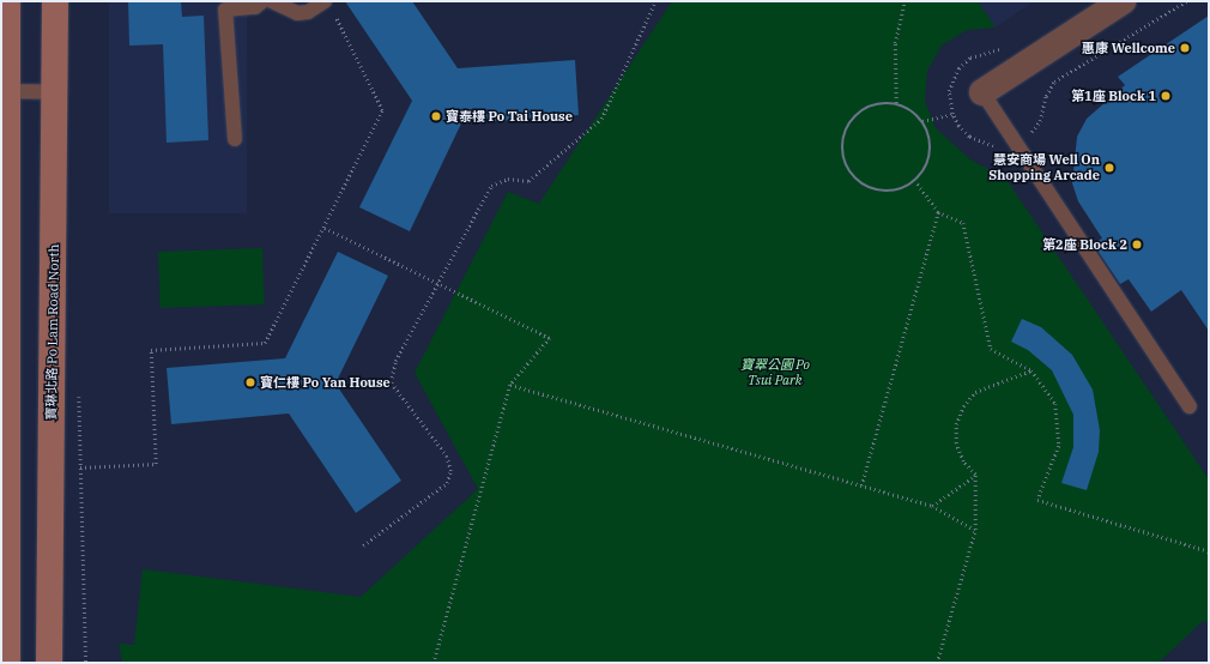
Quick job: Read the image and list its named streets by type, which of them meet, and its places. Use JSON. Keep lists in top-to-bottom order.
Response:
{
  "streets": {
    "main road": ["寶琳北路 Po Lam Road North"]
  },
  "parks": ["寶翠公園 Po Tsui Park"],
  "places": [
    "惠康 Wellcome",
    "第1座 Block 1",
    "寶泰樓 Po Tai House",
    "慧安商場 Well On Shopping Arcade",
    "第2座 Block 2",
    "寶仁樓 Po Yan House"
  ]
}
